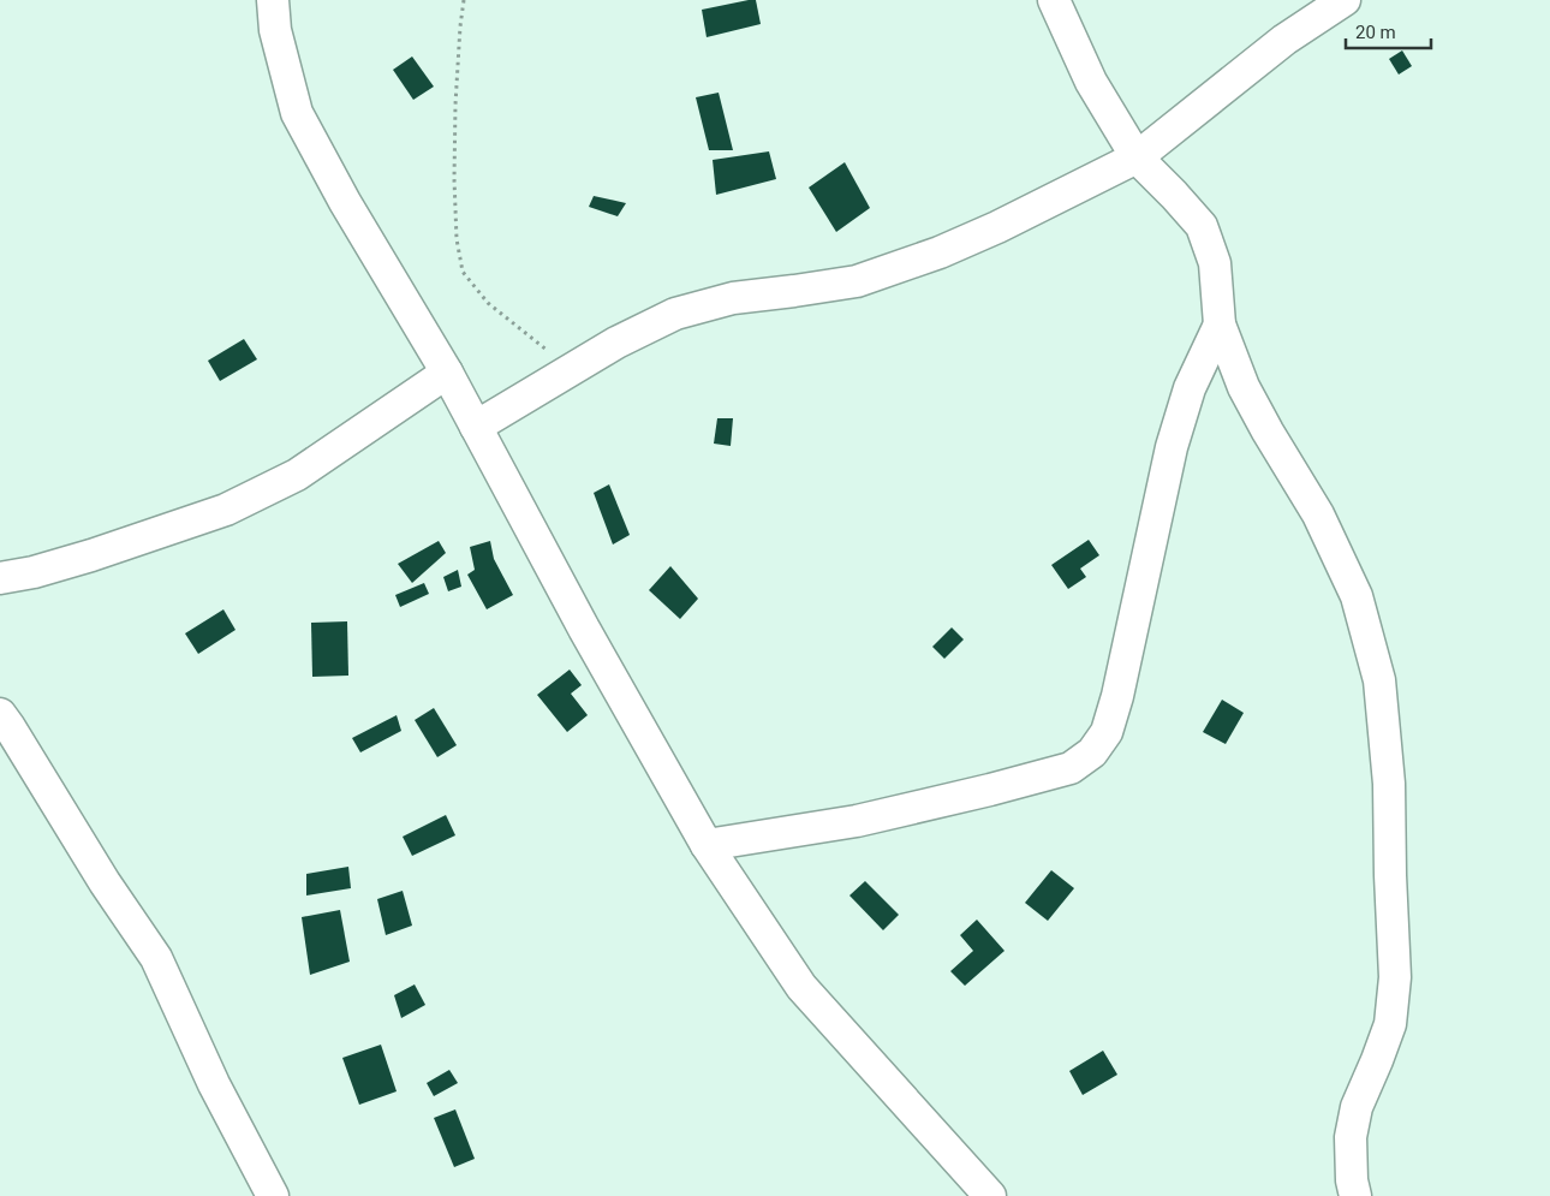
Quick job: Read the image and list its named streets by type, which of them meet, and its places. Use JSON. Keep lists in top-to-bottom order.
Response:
{
  "scale_bar": "20 m"
}
